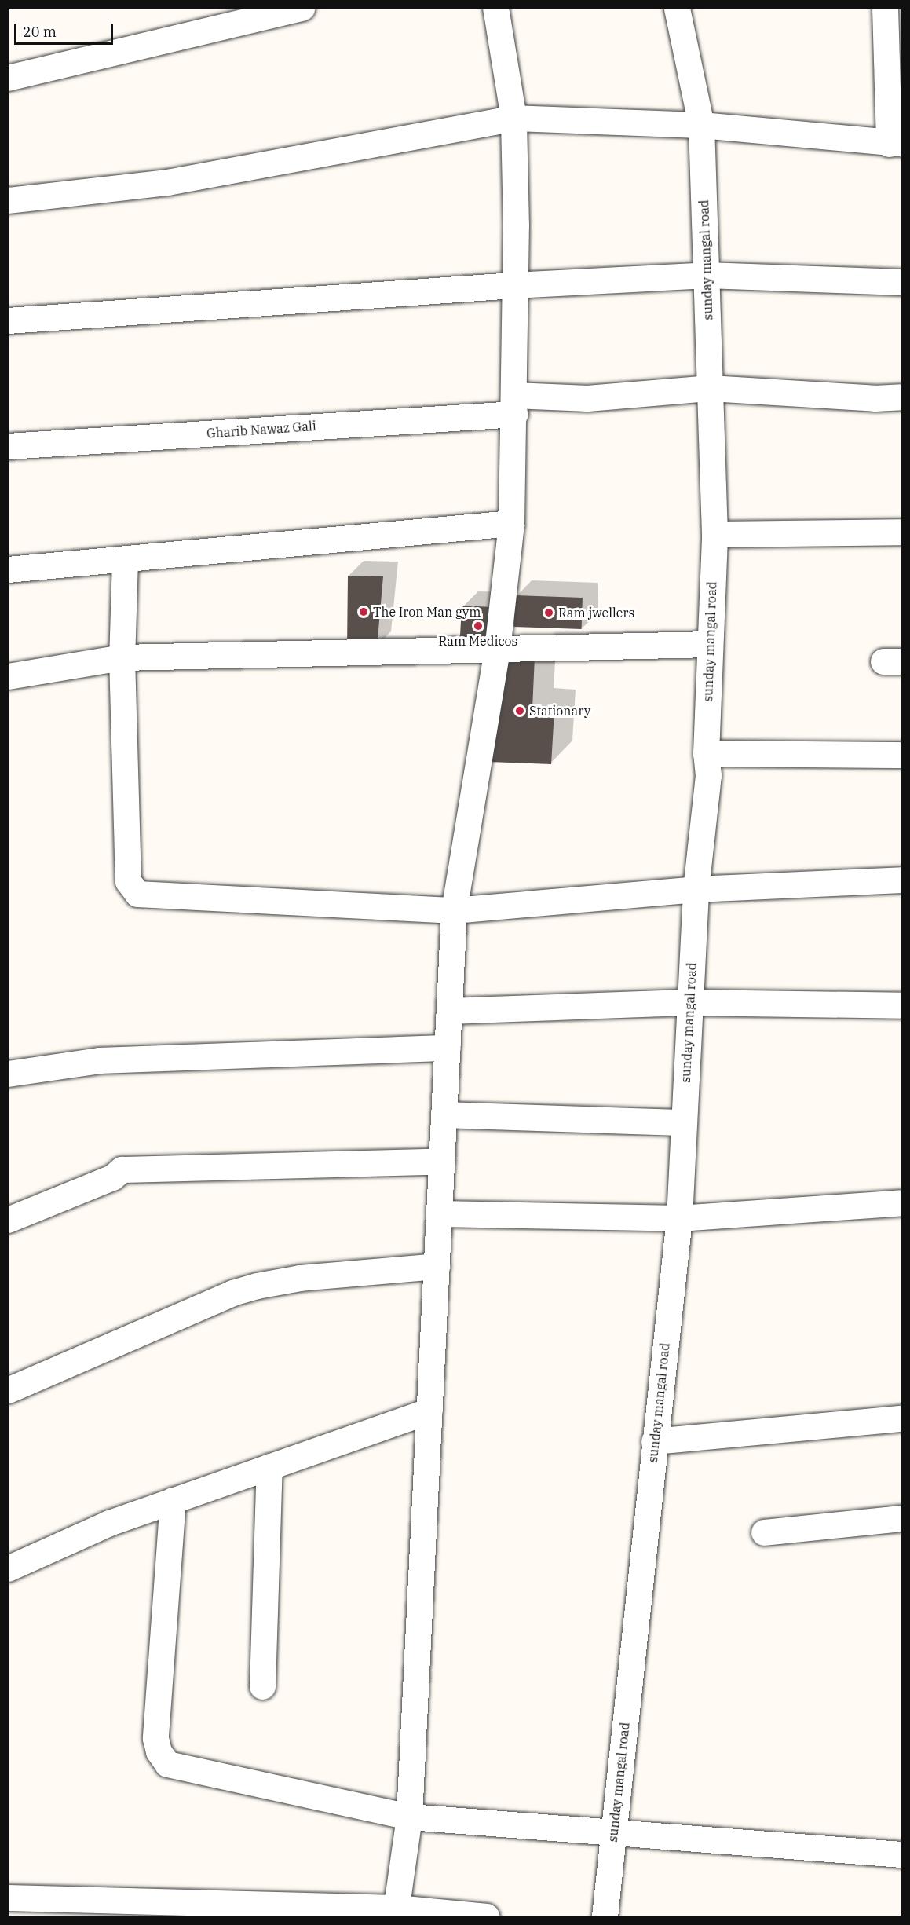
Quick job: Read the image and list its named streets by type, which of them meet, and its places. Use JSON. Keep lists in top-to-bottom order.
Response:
{
  "streets": {
    "street": ["sunday mangal road", "Gharib Nawaz Gali"]
  },
  "crossings": [
    ["sunday mangal road", "Gharib Nawaz Gali"]
  ],
  "places": [
    "The Iron Man gym",
    "Ram jwellers",
    "Ram Medicos",
    "Stationary"
  ],
  "scale_bar": "20 m"
}
